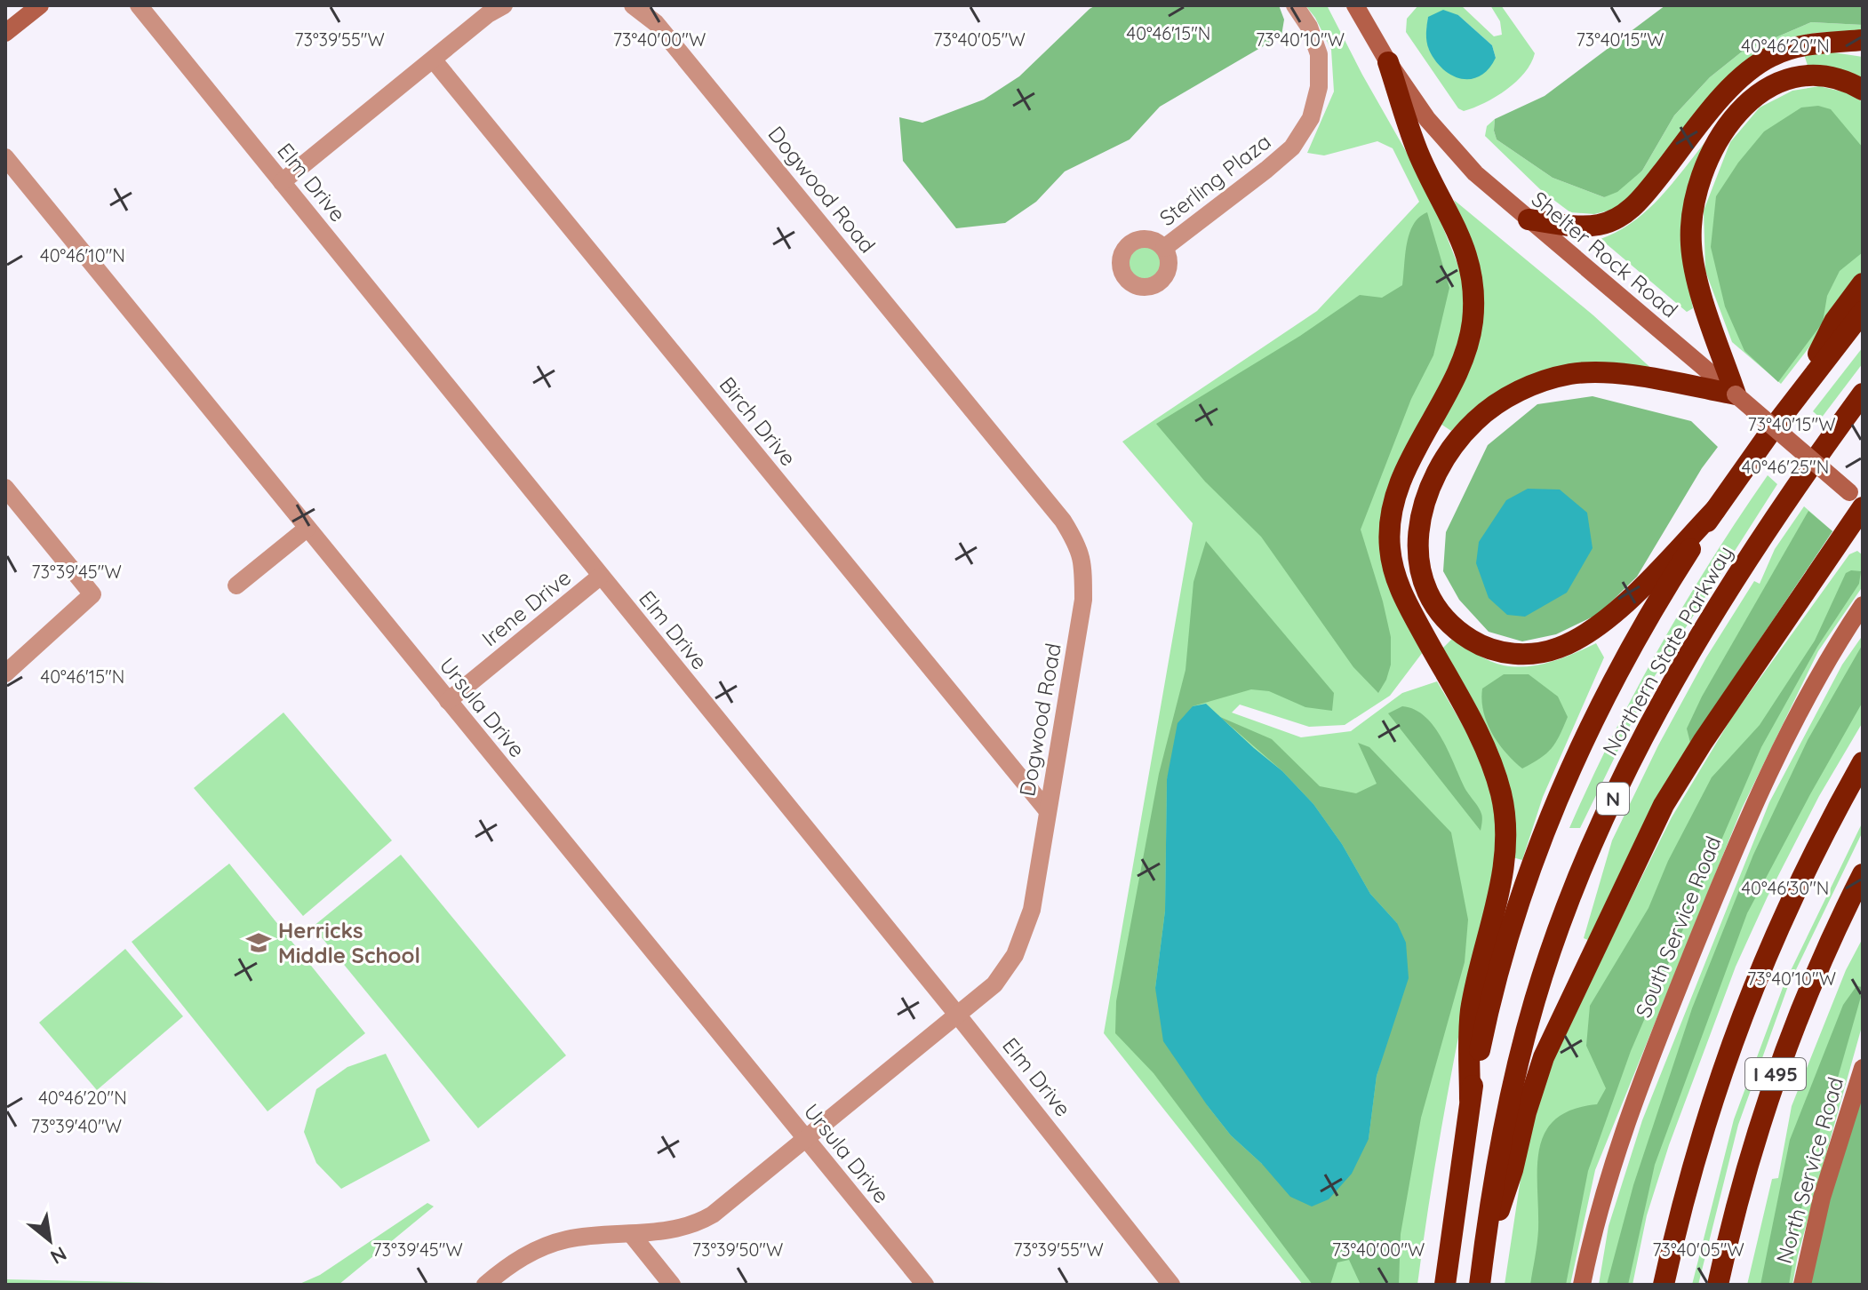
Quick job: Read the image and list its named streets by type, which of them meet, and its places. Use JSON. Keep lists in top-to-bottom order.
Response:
{
  "streets": {
    "highway": ["Northern State Parkway", "N", "I 495"],
    "main road": ["Shelter Rock Road", "South Service Road", "North Service Road"],
    "street": [
      "Sterling Plaza",
      "Elm Drive",
      "Dogwood Road",
      "Birch Drive",
      "Irene Drive",
      "Ursula Drive"
    ]
  },
  "crossings": [
    ["Elm Drive", "Dogwood Road"],
    ["Elm Drive", "Irene Drive"],
    ["Dogwood Road", "Birch Drive"],
    ["Dogwood Road", "Ursula Drive"],
    ["Irene Drive", "Ursula Drive"]
  ],
  "places": {
    "school or university": ["Herricks Middle School"]
  },
  "north": "bottom right",
  "coordinates": [
    "40°46'15\"N",
    "73°40'15\"W",
    "73°39'55\"W",
    "73°40'00\"W",
    "73°40'05\"W",
    "73°40'10\"W",
    "40°46'20\"N",
    "40°46'10\"N",
    "40°46'25\"N",
    "73°39'45\"W",
    "40°46'30\"N",
    "73°39'40\"W",
    "73°39'50\"W"
  ]
}
